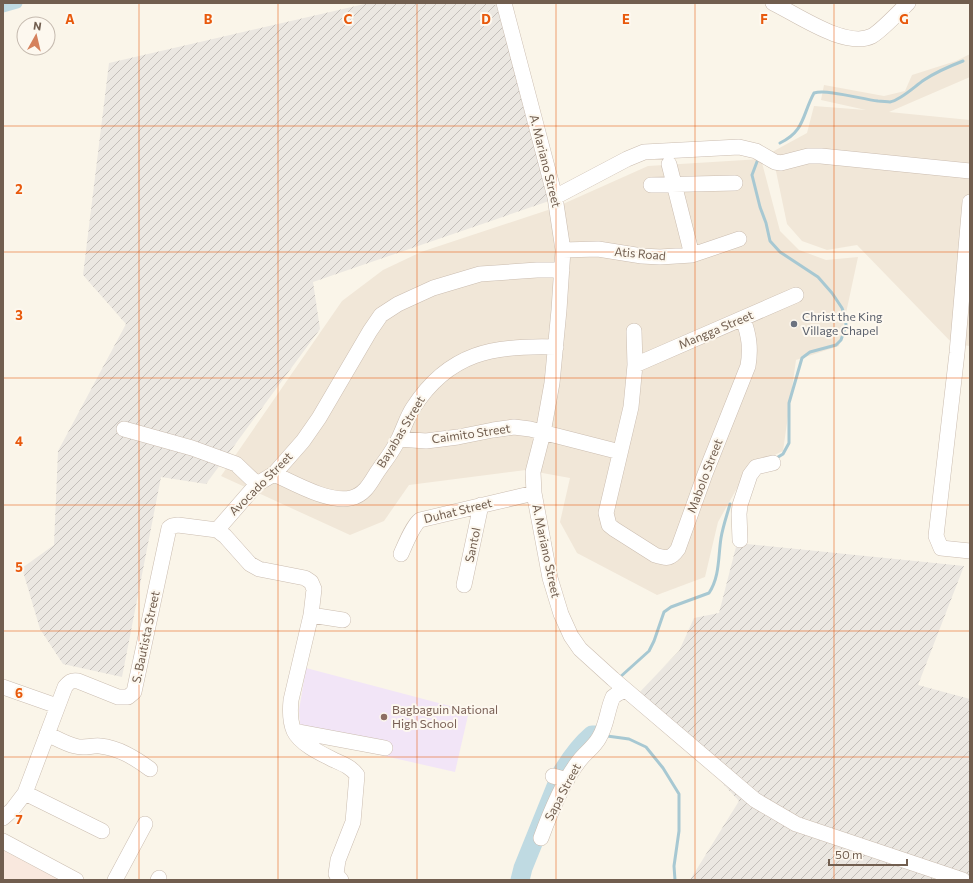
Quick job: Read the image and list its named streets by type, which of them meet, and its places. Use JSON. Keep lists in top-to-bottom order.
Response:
{
  "streets": {
    "street": [
      "A. Mariano Street",
      "Atis Road",
      "Mangga Street",
      "Bayabas Street",
      "Caimito Street",
      "Mabolo Street",
      "Avocado Street",
      "Duhat Street",
      "Santol",
      "S. Bautista Street",
      "Sapa Street"
    ]
  },
  "crossings": [
    ["A. Mariano Street", "Atis Road"],
    ["A. Mariano Street", "Bayabas Street"],
    ["A. Mariano Street", "Caimito Street"],
    ["A. Mariano Street", "Avocado Street"],
    ["A. Mariano Street", "Duhat Street"],
    ["A. Mariano Street", "Sapa Street"],
    ["Mangga Street", "Mabolo Street"],
    ["Bayabas Street", "Caimito Street"],
    ["Bayabas Street", "Avocado Street"],
    ["Avocado Street", "S. Bautista Street"],
    ["Duhat Street", "Santol"]
  ],
  "places": ["Christ the King Village Chapel", "Bagbaguin National High School"],
  "scale_bar": "50 m",
  "north": "top",
  "grid": {
    "columns": [
      "A",
      "B",
      "C",
      "D",
      "E",
      "F",
      "G"
    ],
    "rows": [
      "2",
      "3",
      "4",
      "5",
      "6",
      "7"
    ]
  }
}
